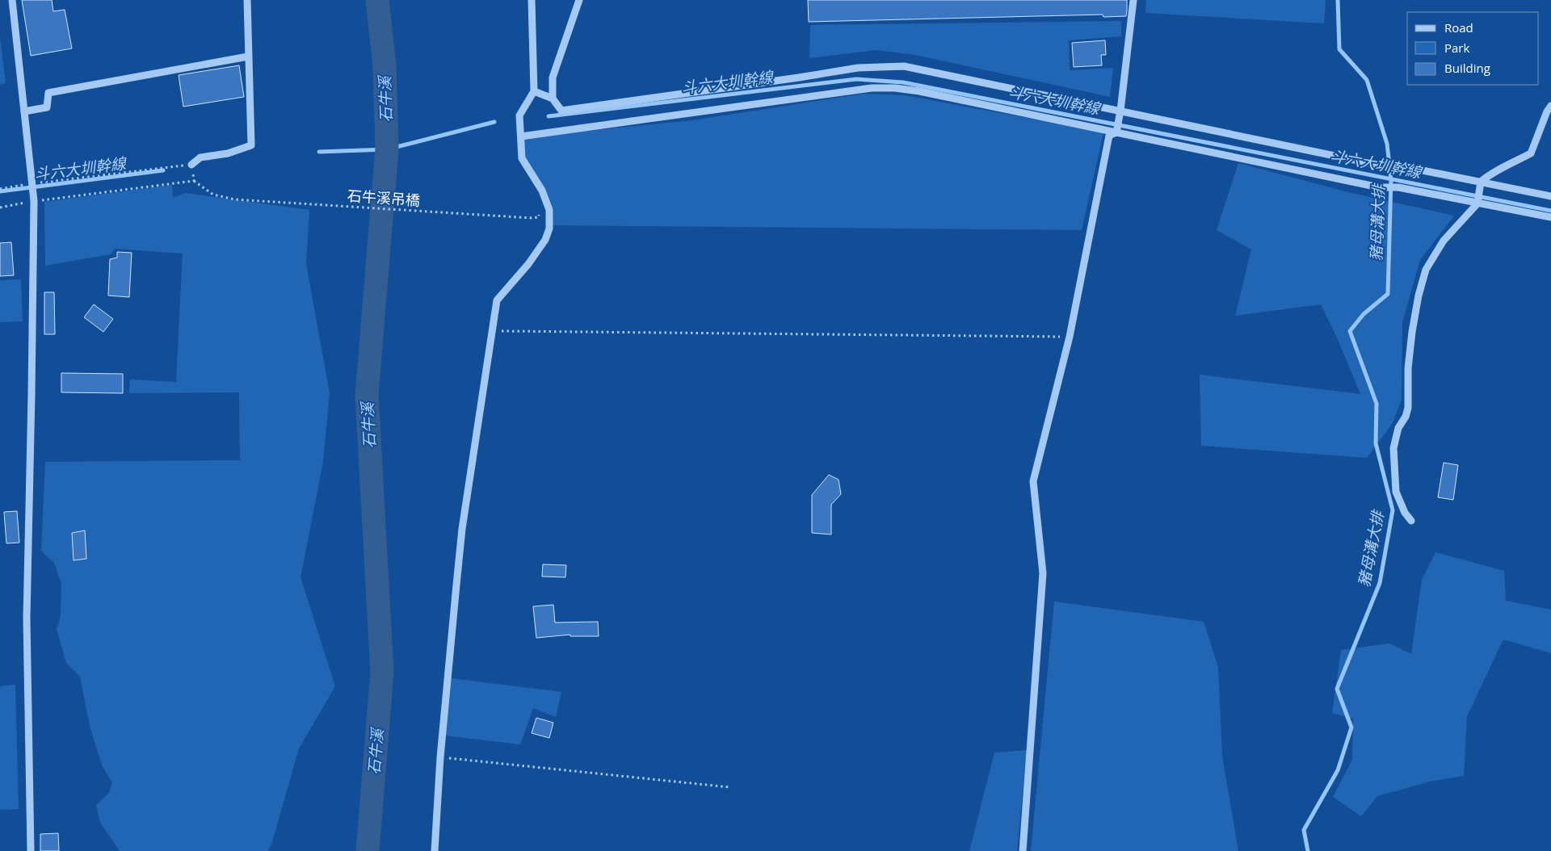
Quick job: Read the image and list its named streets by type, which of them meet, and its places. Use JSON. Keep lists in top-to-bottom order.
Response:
{
  "streets": {
    "path": ["石牛溪吊橋"]
  },
  "water": ["斗六大圳幹線", "石牛溪", "豬母溝大排"],
  "legend": ["Road", "Park", "Building"]
}
